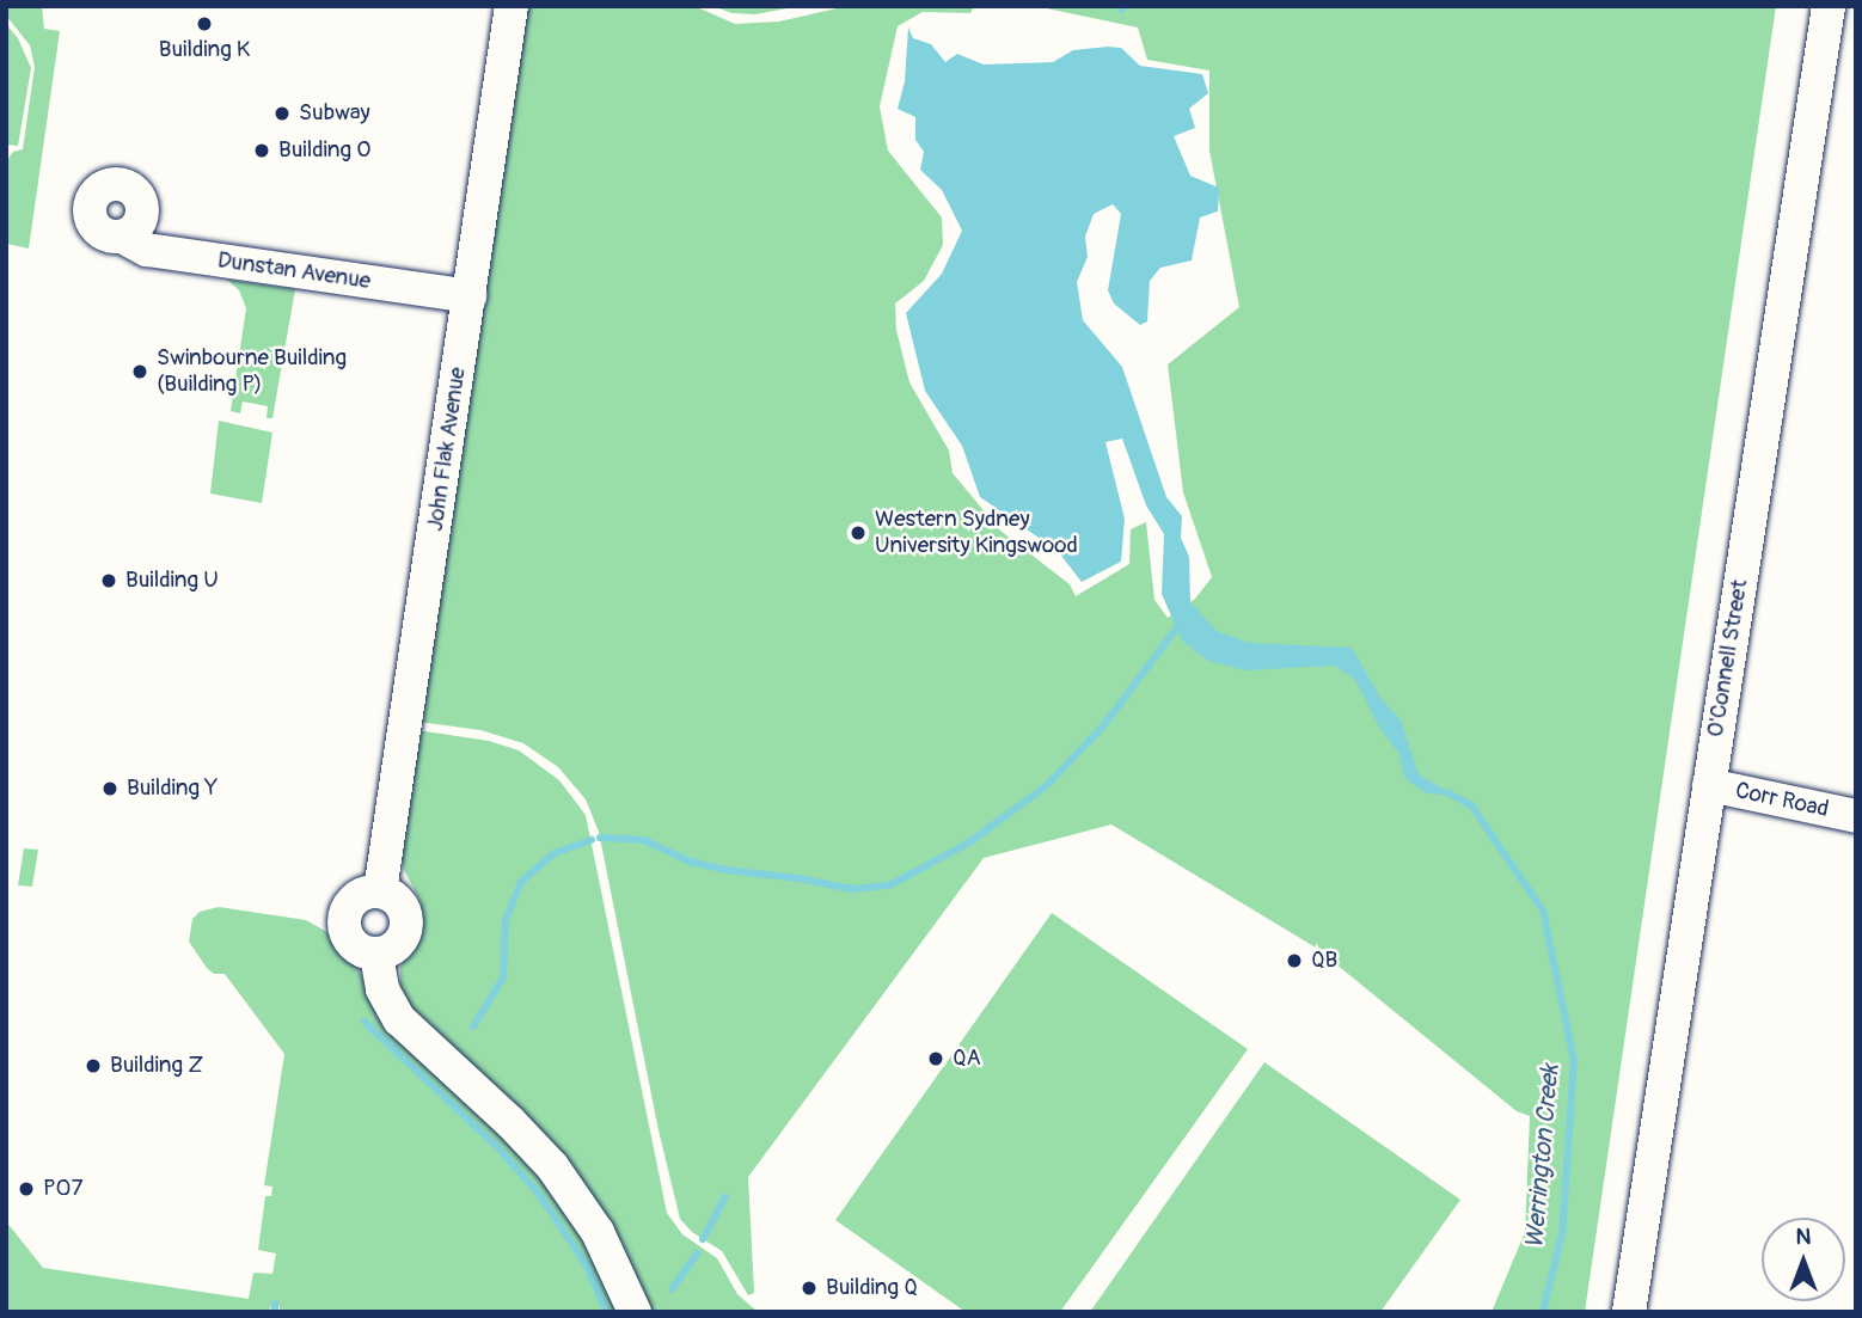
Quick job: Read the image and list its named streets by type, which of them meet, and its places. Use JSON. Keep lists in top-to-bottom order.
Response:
{
  "streets": {
    "street": [
      "Dunstan Avenue",
      "John Flak Avenue",
      "O'Connell Street",
      "Corr Road"
    ]
  },
  "crossings": [
    ["Dunstan Avenue", "John Flak Avenue"],
    ["O'Connell Street", "Corr Road"]
  ],
  "water": ["Werrington Creek"],
  "places": [
    "Building K",
    "Subway",
    "Building O",
    "Swinbourne Building (Building P)",
    "Western Sydney University Kingswood",
    "Building U",
    "Building Y",
    "QB",
    "QA",
    "Building Z",
    "P07",
    "Building Q"
  ],
  "north": "top"
}
